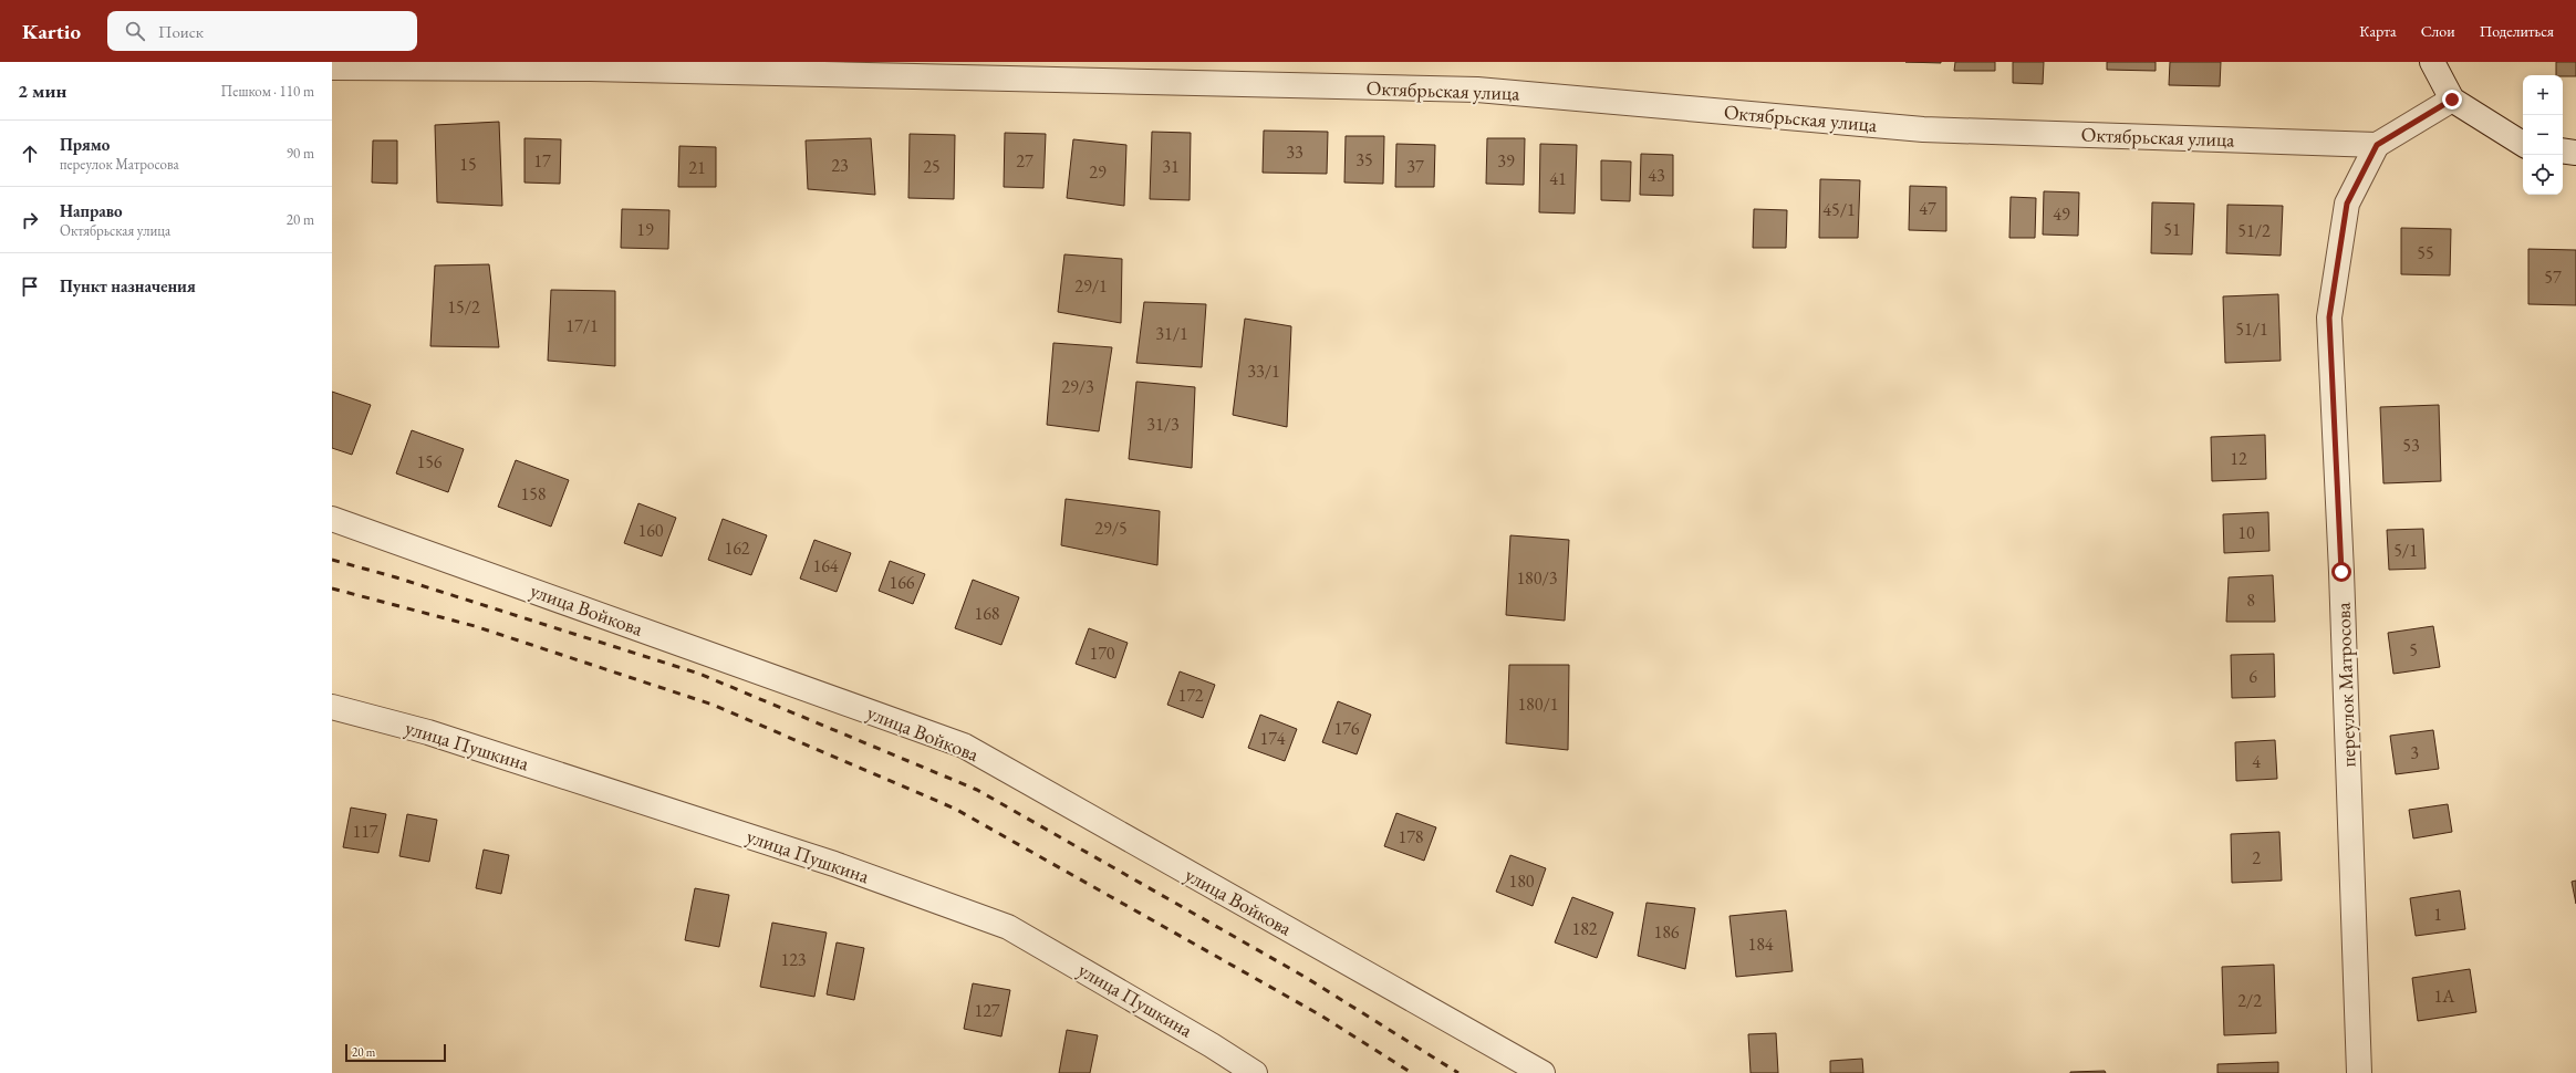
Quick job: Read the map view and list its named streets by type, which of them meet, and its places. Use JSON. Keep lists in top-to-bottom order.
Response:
{
  "streets": {
    "street": [
      "Октябрьская улица",
      "улица Войкова",
      "переулок Матросова",
      "улица Пушкина"
    ]
  },
  "crossings": [
    ["Октябрьская улица", "переулок Матросова"]
  ],
  "house_numbers": [
    "33",
    "35",
    "17",
    "27",
    "39",
    "15",
    "23",
    "25",
    "31",
    "37",
    "21",
    "29",
    "43",
    "41",
    "47",
    "45/1",
    "49",
    "19",
    "51",
    "51/2",
    "55",
    "57",
    "29/1",
    "15/2",
    "17/1",
    "51/1",
    "31/1",
    "33/1",
    "29/3",
    "31/3",
    "53",
    "12",
    "156",
    "158",
    "29/5",
    "160",
    "10",
    "162",
    "5/1",
    "164",
    "180/3",
    "166",
    "8",
    "168",
    "5",
    "170",
    "6",
    "172",
    "180/1",
    "176",
    "174",
    "3",
    "4",
    "117",
    "178",
    "2",
    "180",
    "1",
    "182",
    "186",
    "184",
    "123",
    "1А",
    "2/2",
    "127"
  ],
  "scale_bar": "20 m",
  "page": {
    "header": "Kartio",
    "search": "Поиск",
    "nav": ["Карта", "Слои", "Поделиться"],
    "heading": ["2 мин", "Пешком · 110 m"],
    "map_buttons": ["+", "−"],
    "list": [
      ["Прямо", "переулок Матросова", "90 m"],
      ["Направо", "Октябрьская улица", "20 m"],
      "Пункт назначения"
    ],
    "scale": "20 m"
  }
}
